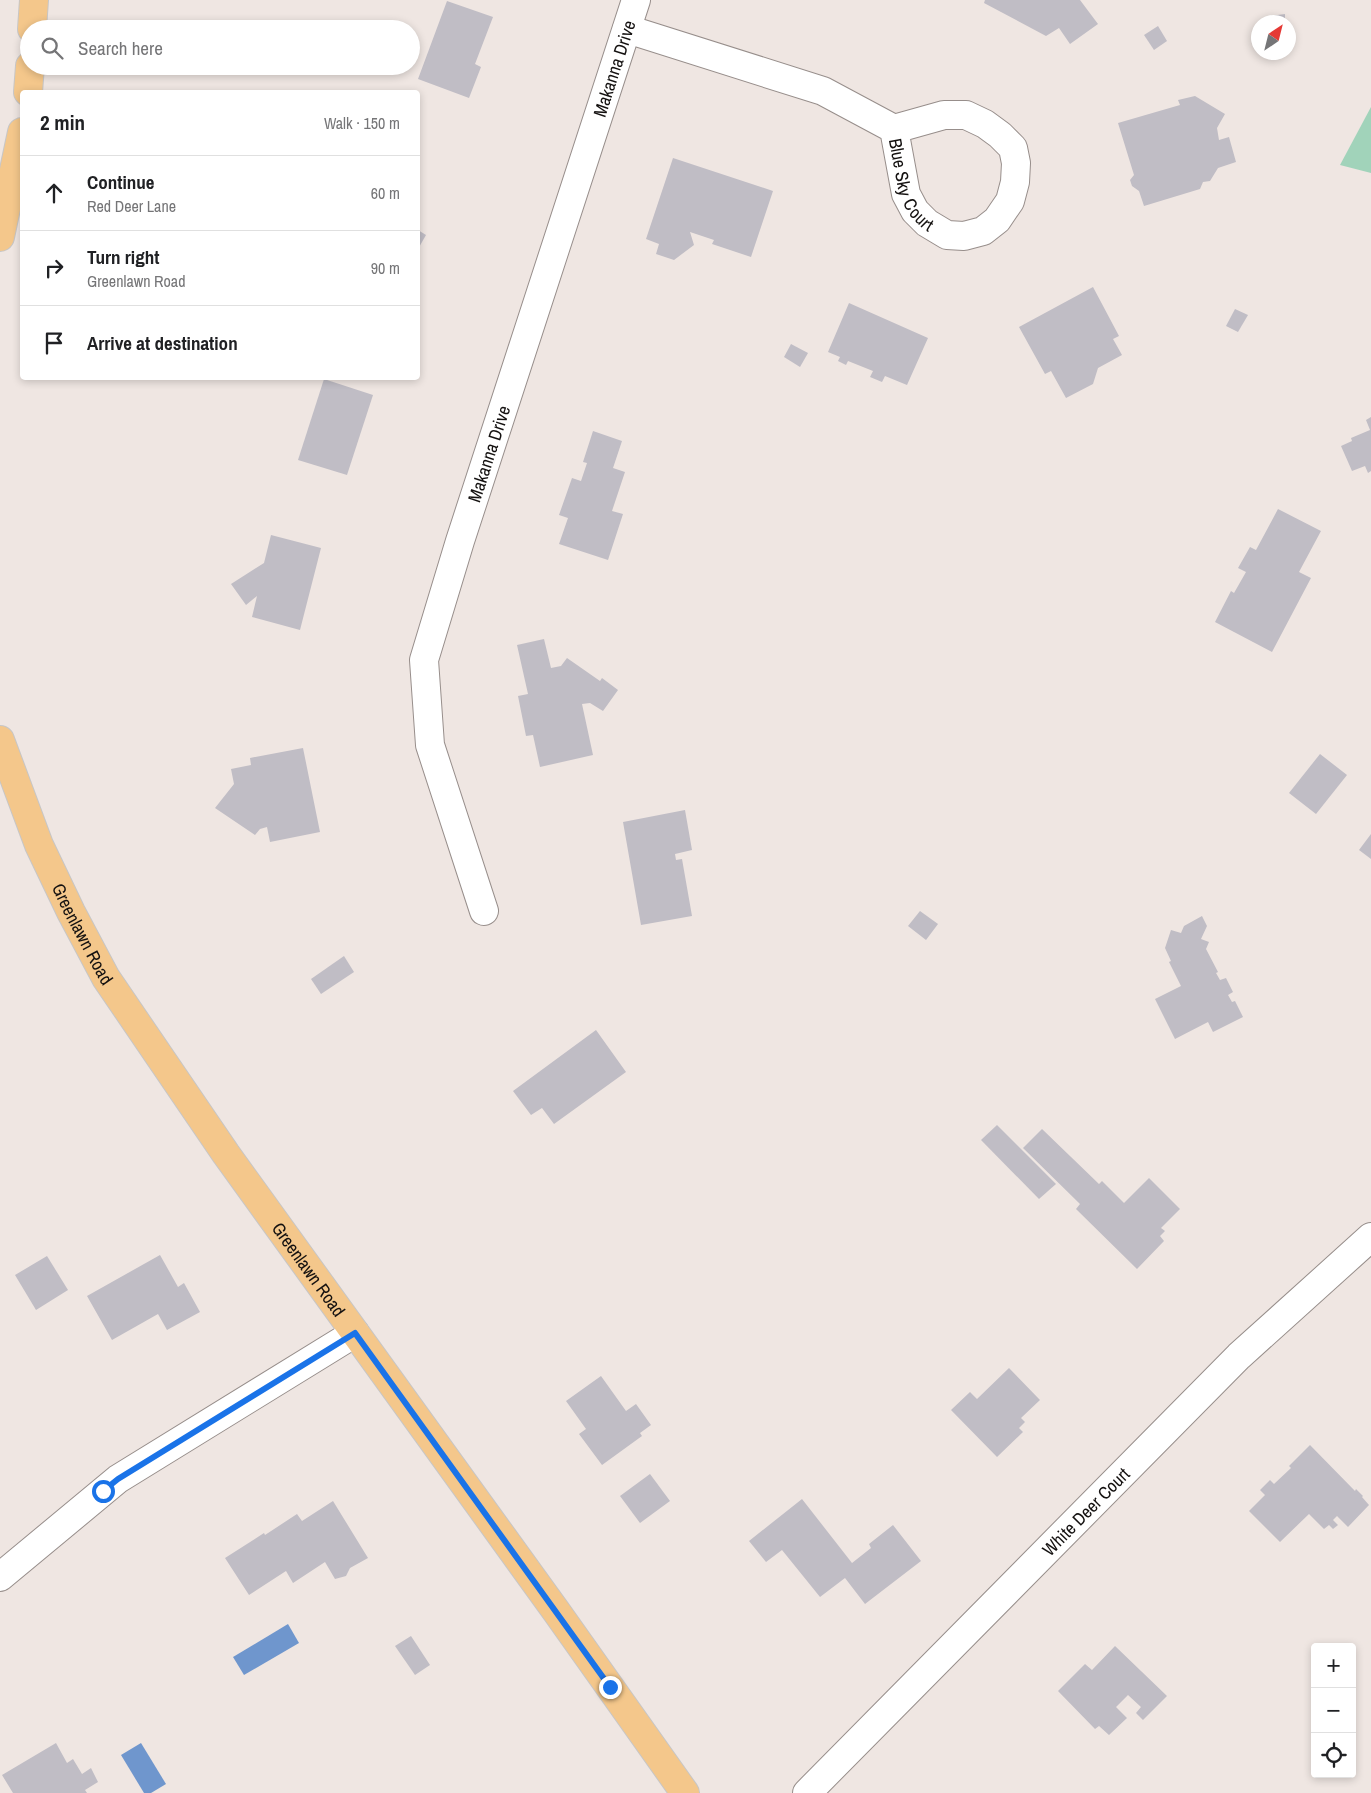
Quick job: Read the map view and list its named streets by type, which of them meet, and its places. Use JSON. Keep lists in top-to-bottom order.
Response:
{
  "streets": {
    "main road": ["Greenlawn Road"],
    "street": ["Makanna Drive", "Blue Sky Court", "White Deer Court"]
  },
  "crossings": [
    ["Makanna Drive", "Blue Sky Court"]
  ],
  "north": "top right",
  "page": {
    "search": "Search here",
    "heading": ["2 min", "Walk · 150 m"],
    "list": [
      ["Continue", "Red Deer Lane", "60 m"],
      ["Turn right", "Greenlawn Road", "90 m"],
      "Arrive at destination"
    ],
    "map_buttons": ["+", "−"]
  }
}
